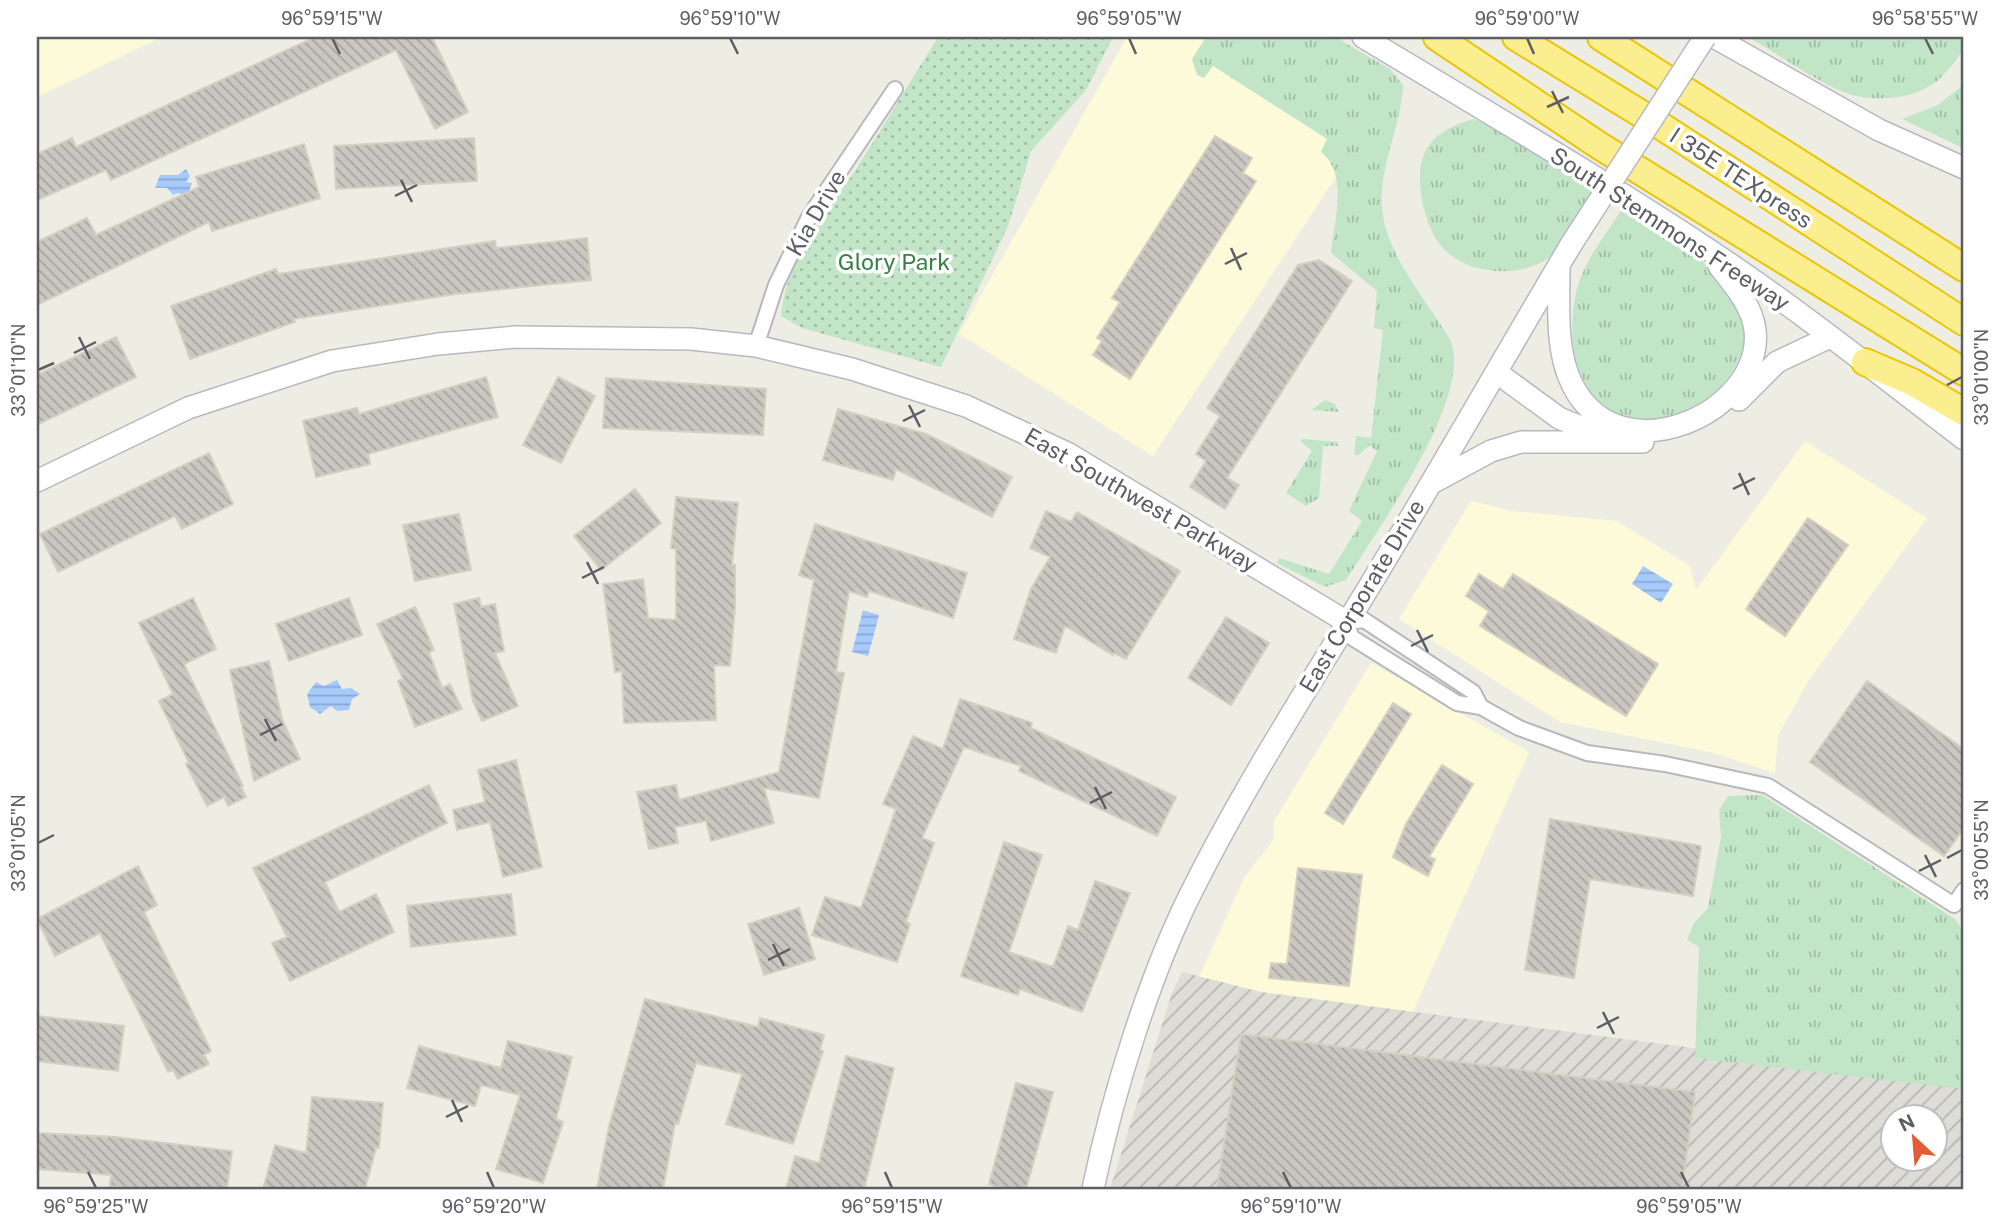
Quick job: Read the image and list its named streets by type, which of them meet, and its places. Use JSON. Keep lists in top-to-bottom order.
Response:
{
  "streets": {
    "highway": ["I 35E TEXpress", "South Stemmons Freeway"],
    "main road": ["East Southwest Parkway", "East Corporate Drive"],
    "street": ["Kia Drive"]
  },
  "crossings": [
    ["Kia Drive", "East Southwest Parkway"],
    ["East Southwest Parkway", "East Corporate Drive"]
  ],
  "parks": ["Glory Park"],
  "north": "top left",
  "coordinates": [
    "96°59'15\"W",
    "96°59'10\"W",
    "96°59'05\"W",
    "96°59'00\"W",
    "96°58'55\"W",
    "33°01'10\"N",
    "33°01'00\"N",
    "33°01'05\"N",
    "33°00'55\"N",
    "96°59'25\"W",
    "96°59'20\"W"
  ]
}
